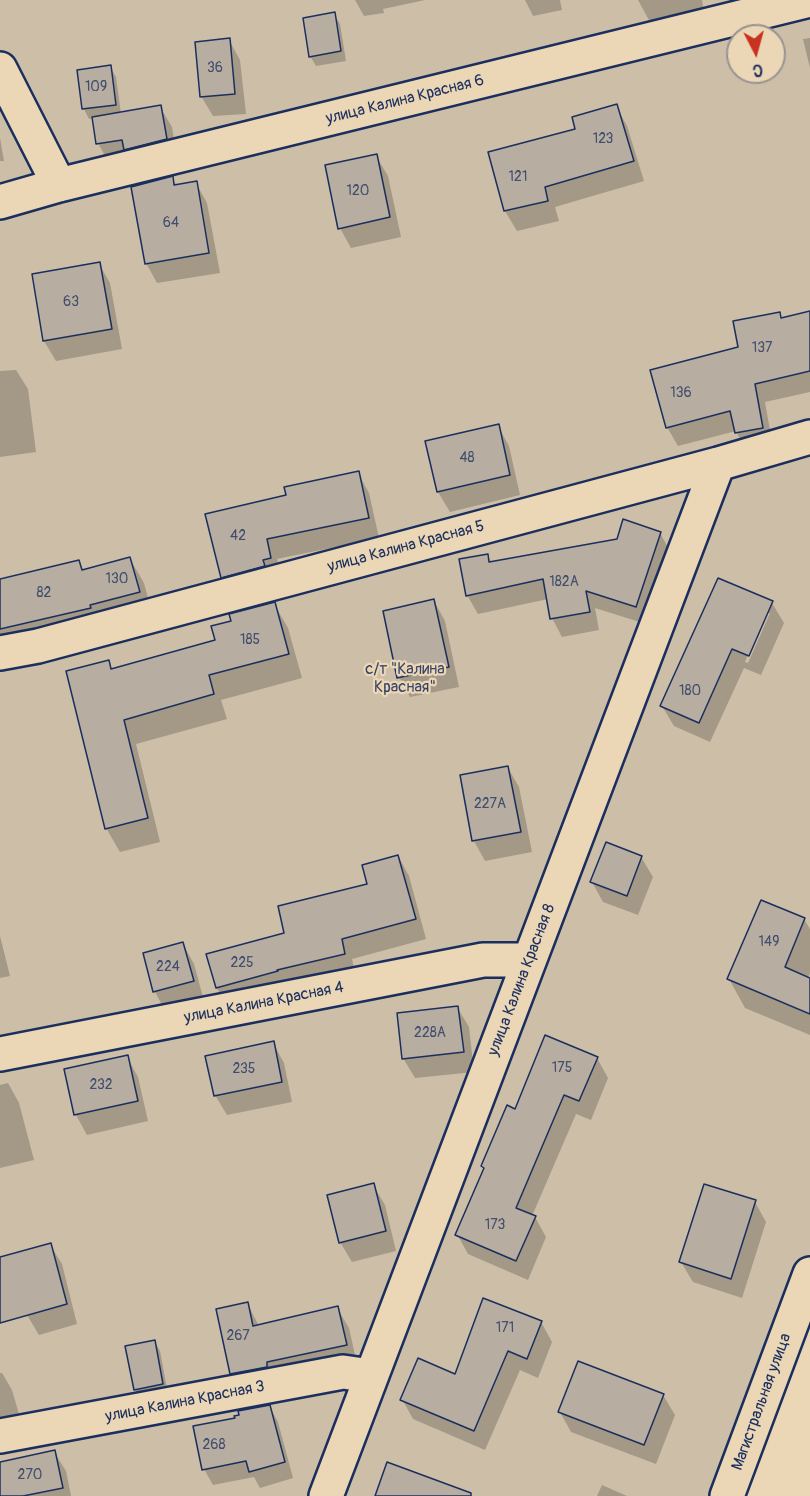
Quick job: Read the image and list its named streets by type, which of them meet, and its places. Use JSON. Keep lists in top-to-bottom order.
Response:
{
  "streets": {
    "street": [
      "улица Калина Красная 6",
      "улица Калина Красная 5",
      "улица Калина Красная 8",
      "улица Калина Красная 4",
      "улица Калина Красная 3",
      "Магистральная улица"
    ]
  },
  "crossings": [
    ["улица Калина Красная 5", "улица Калина Красная 8"],
    ["улица Калина Красная 8", "улица Калина Красная 4"],
    ["улица Калина Красная 8", "улица Калина Красная 3"]
  ],
  "parks": ["с/т \"Калина Красная\""],
  "house_numbers": [
    "36",
    "109",
    "123",
    "121",
    "120",
    "64",
    "63",
    "137",
    "136",
    "48",
    "42",
    "130",
    "182А",
    "82",
    "185",
    "180",
    "227А",
    "149",
    "225",
    "224",
    "228А",
    "175",
    "235",
    "232",
    "173",
    "171",
    "267",
    "268",
    "270"
  ],
  "north": "bottom"
}
